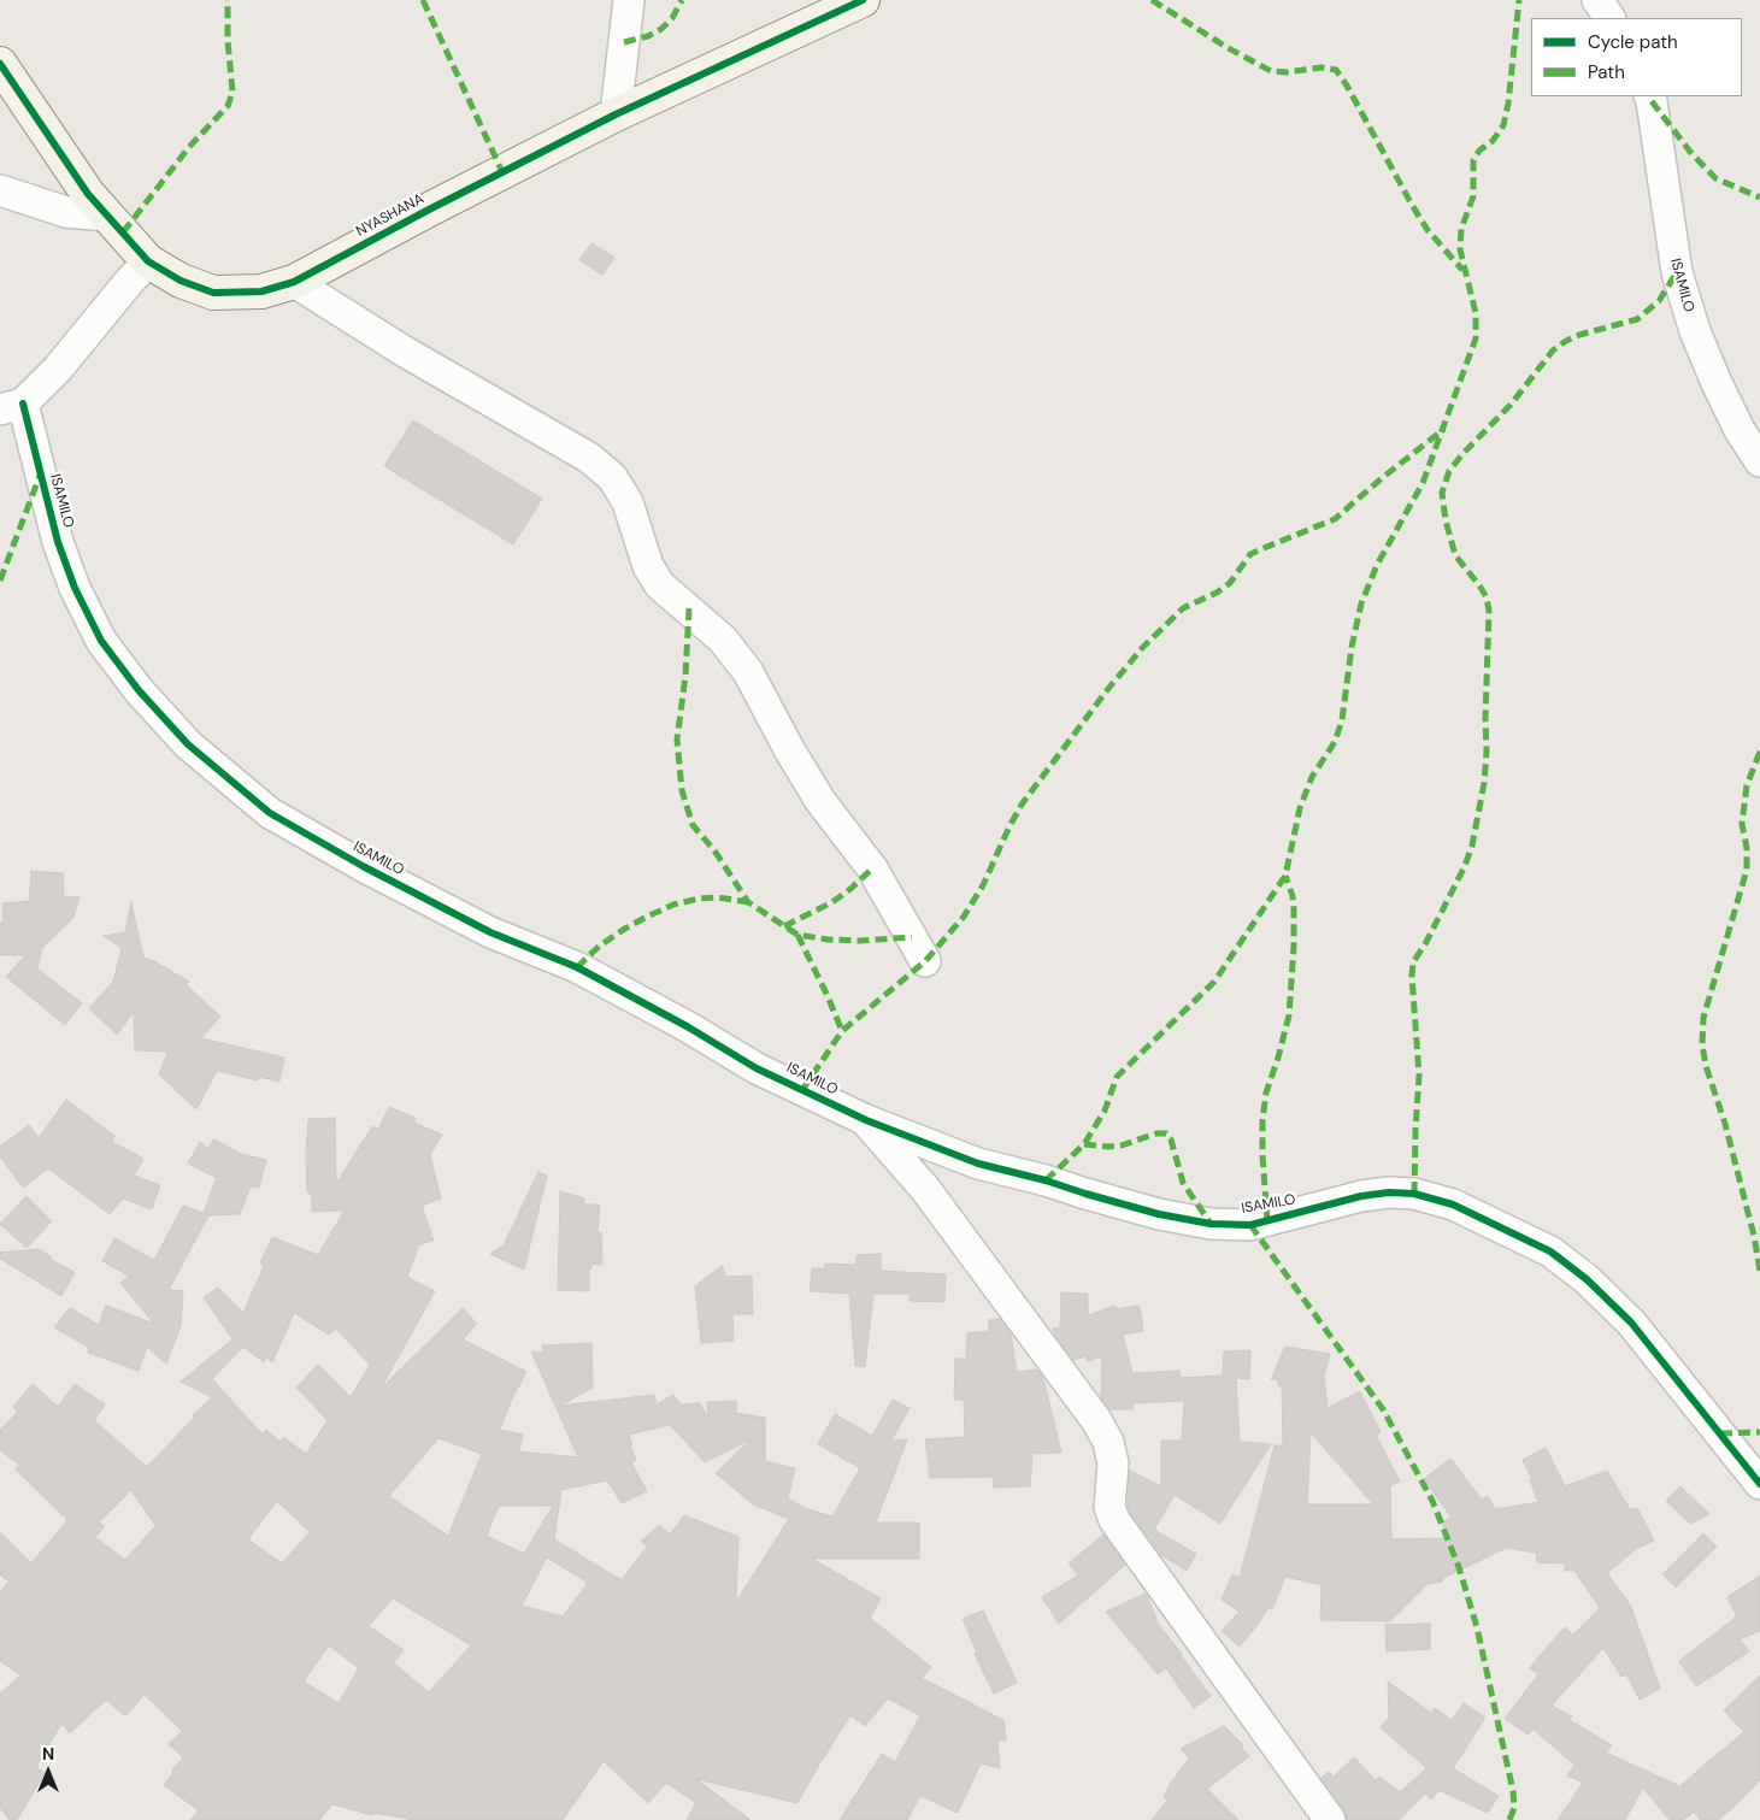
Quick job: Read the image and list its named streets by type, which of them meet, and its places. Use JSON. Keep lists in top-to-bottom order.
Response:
{
  "streets": {
    "street": ["NYASHANA", "ISAMILO"]
  },
  "crossings": [
    ["NYASHANA", "ISAMILO"]
  ],
  "legend": ["Cycle path", "Path"],
  "north": "top"
}
